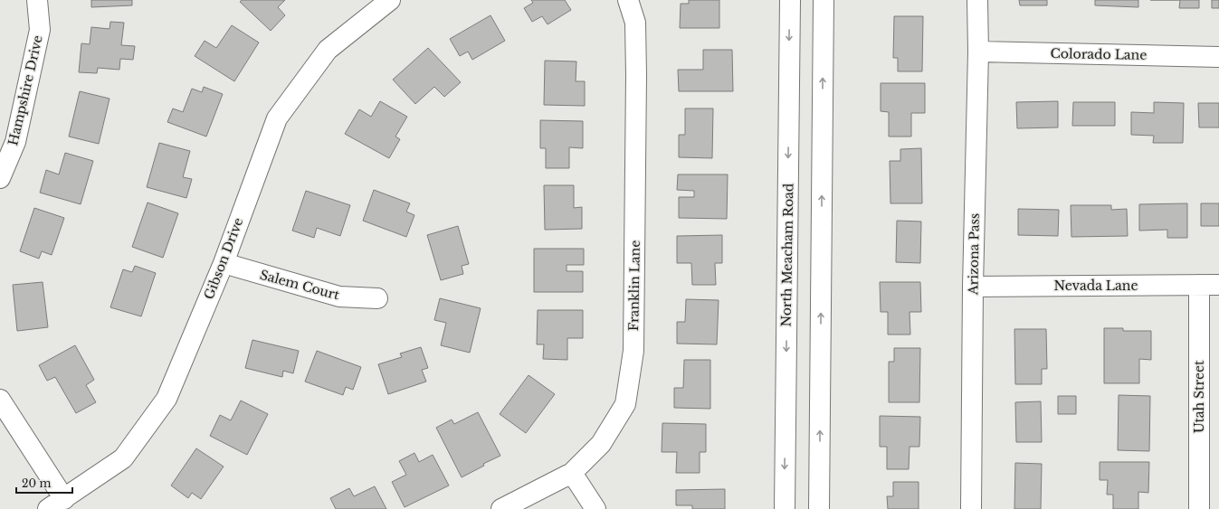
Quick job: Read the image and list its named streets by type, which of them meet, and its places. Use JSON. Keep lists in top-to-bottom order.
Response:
{
  "streets": {
    "street": [
      "Colorado Lane",
      "Hampshire Drive",
      "Arizona Pass",
      "North Meacham Road",
      "Gibson Drive",
      "Salem Court",
      "Franklin Lane",
      "Nevada Lane",
      "Utah Street"
    ]
  },
  "crossings": [
    ["Colorado Lane", "Arizona Pass"],
    ["Arizona Pass", "Nevada Lane"],
    ["Gibson Drive", "Salem Court"],
    ["Nevada Lane", "Utah Street"]
  ],
  "scale_bar": "20 m"
}
